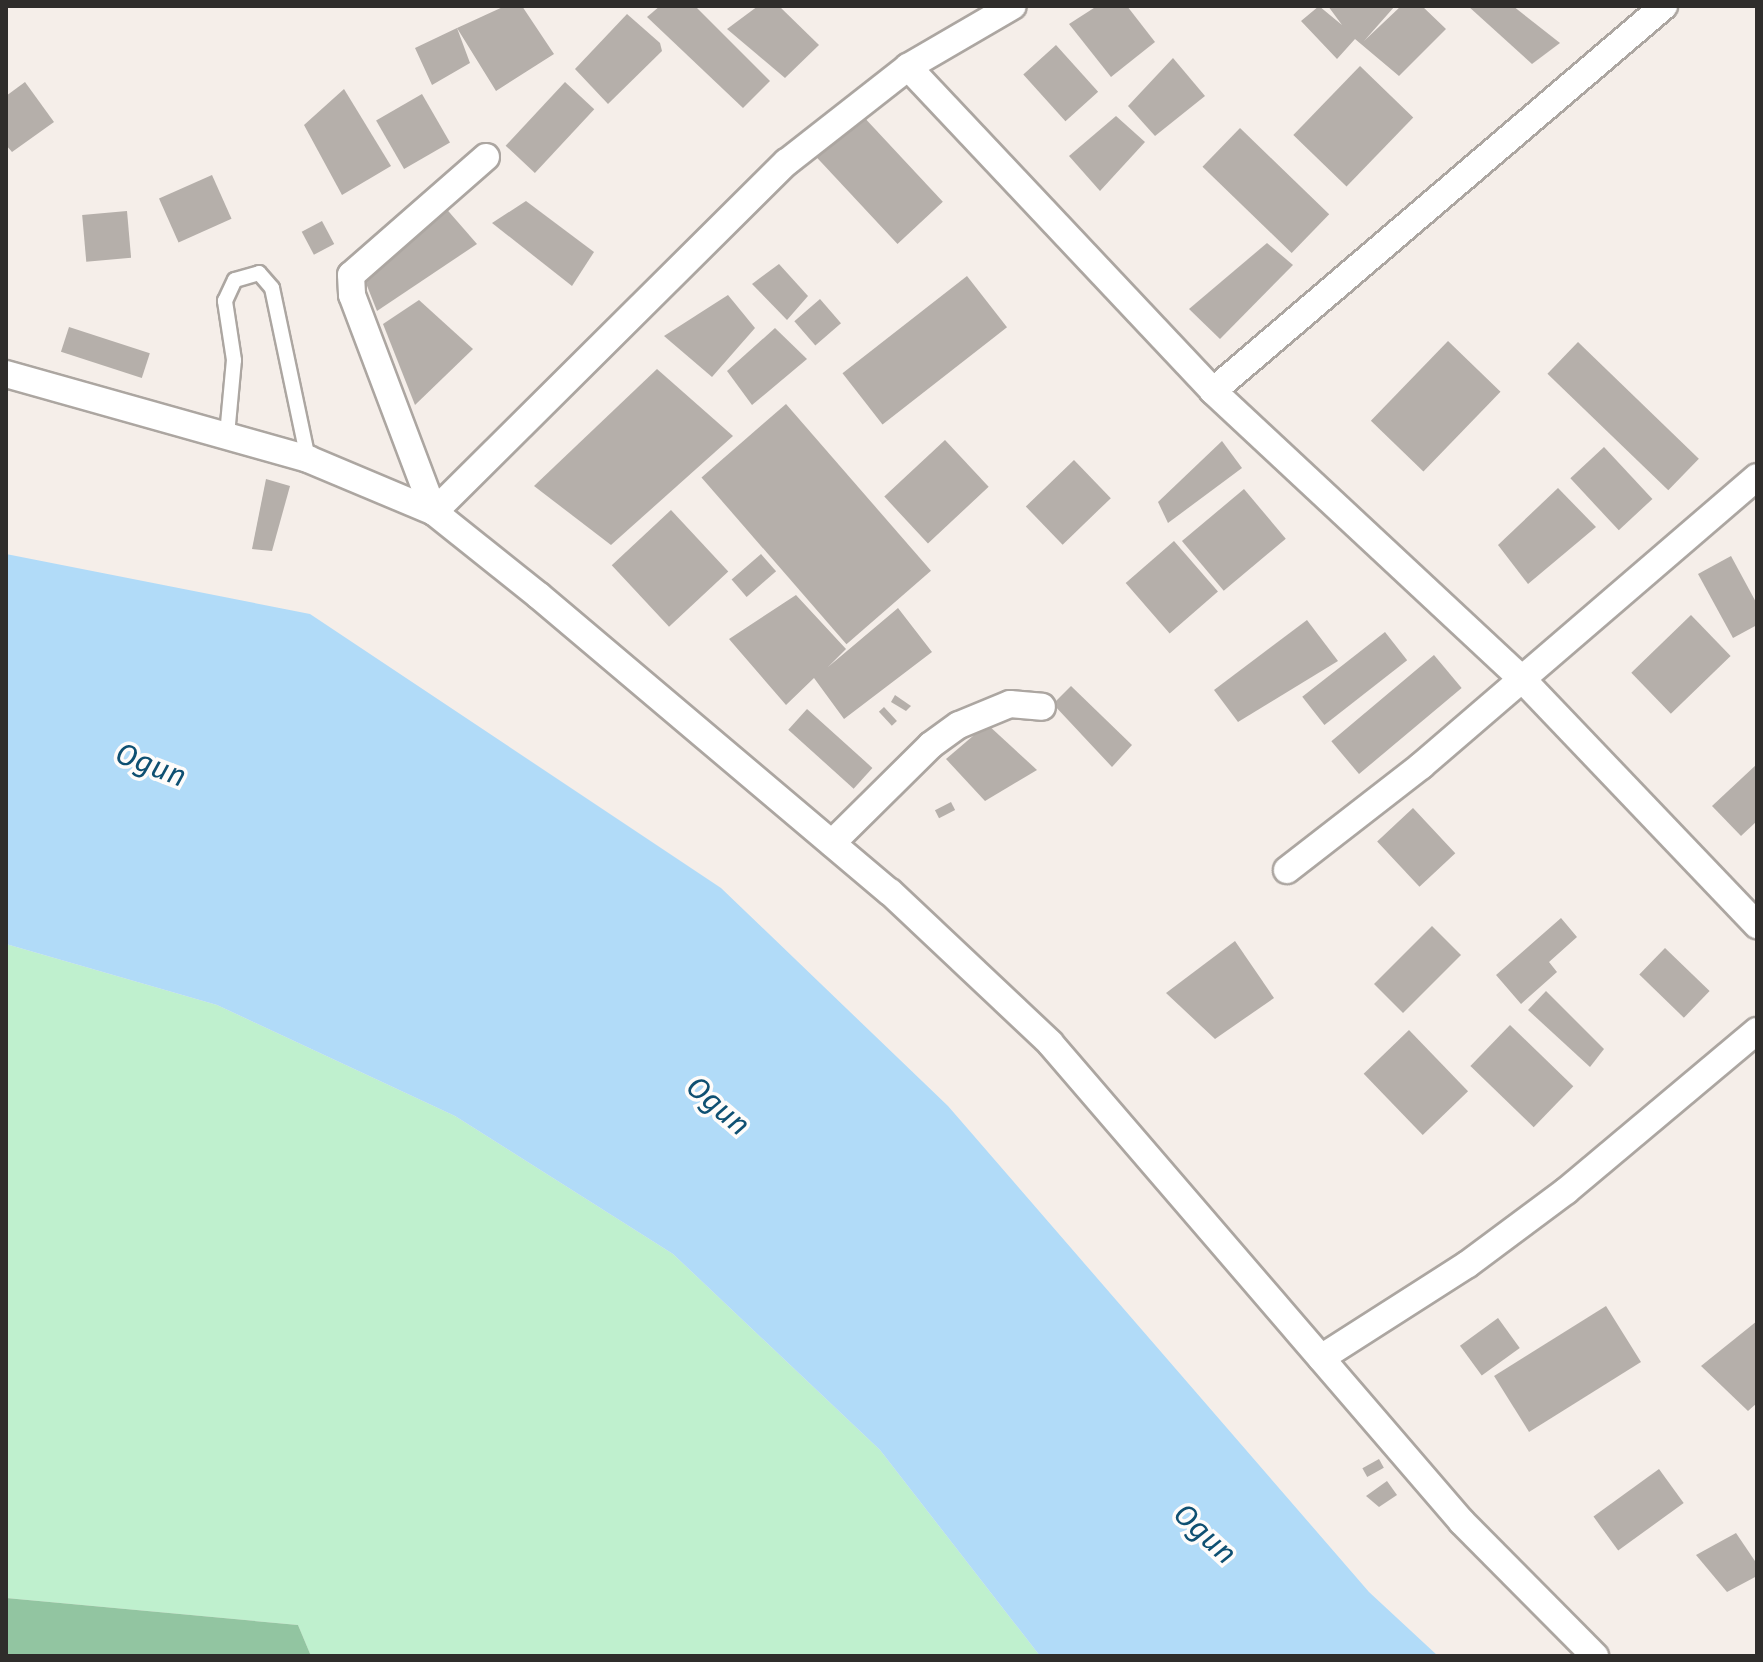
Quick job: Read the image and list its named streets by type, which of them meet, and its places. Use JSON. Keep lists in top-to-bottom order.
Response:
{
  "water": ["Ogun"]
}
